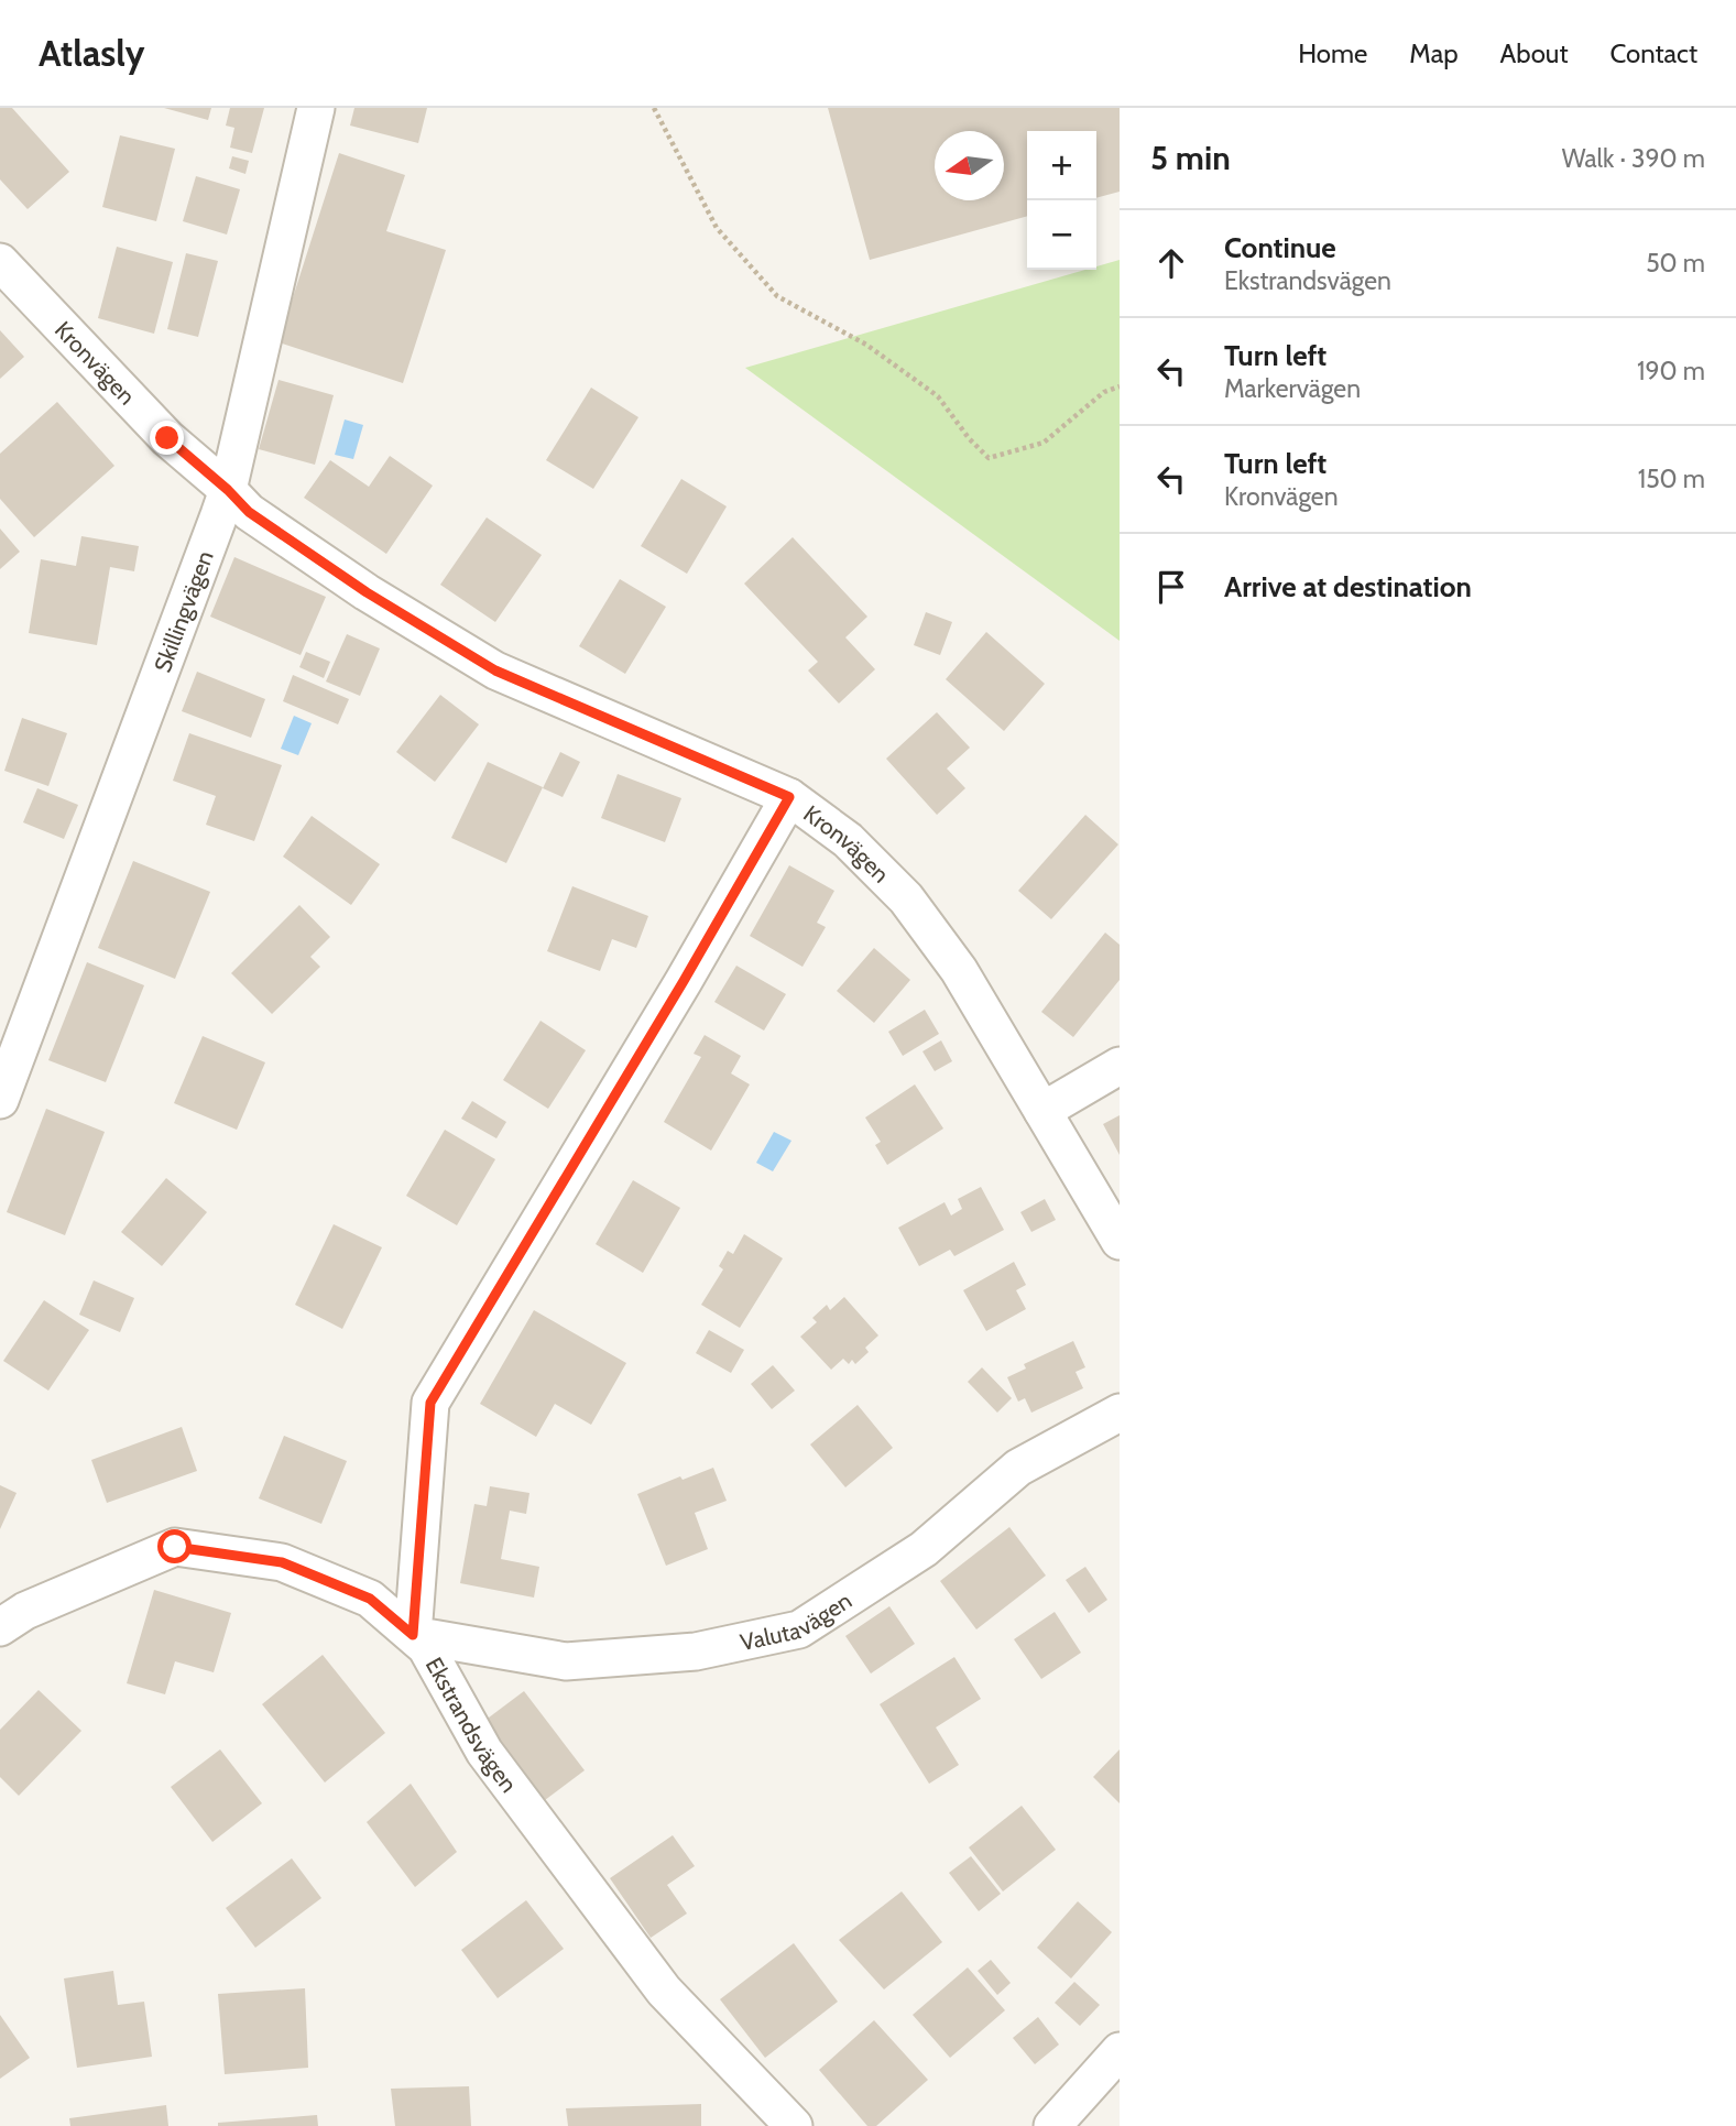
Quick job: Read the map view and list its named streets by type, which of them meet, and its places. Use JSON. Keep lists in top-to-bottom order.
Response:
{
  "streets": {
    "street": [
      "Kronvägen",
      "Skillingvägen",
      "Valutavägen",
      "Ekstrandsvägen"
    ]
  },
  "crossings": [
    ["Kronvägen", "Skillingvägen"],
    ["Valutavägen", "Ekstrandsvägen"]
  ],
  "north": "left",
  "page": {
    "header": "Atlasly",
    "nav": [
      "Home",
      "Map",
      "About",
      "Contact"
    ],
    "heading": ["5 min", "Walk · 390 m"],
    "map_buttons": ["+", "−"],
    "list": [
      ["Continue", "Ekstrandsvägen", "50 m"],
      ["Turn left", "Markervägen", "190 m"],
      ["Turn left", "Kronvägen", "150 m"],
      "Arrive at destination"
    ]
  }
}
